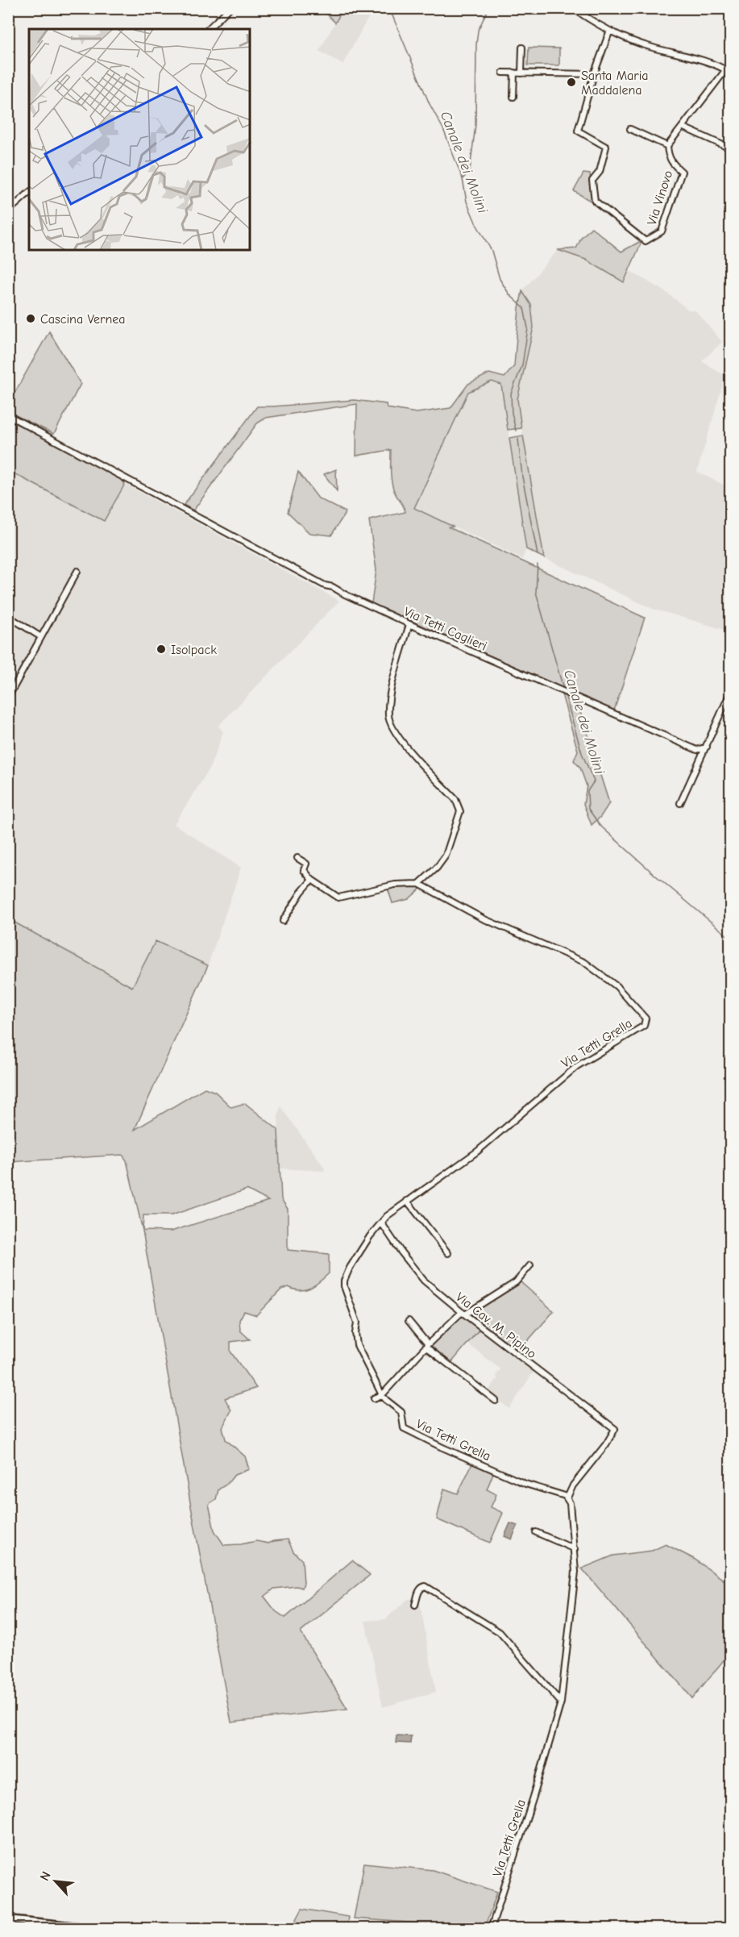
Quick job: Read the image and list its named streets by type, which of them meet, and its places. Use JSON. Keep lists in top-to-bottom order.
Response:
{
  "streets": {
    "street": [
      "Via Vinovo",
      "Via Tetti Caglieri",
      "Via Tetti Grella",
      "Via Cav. M. Pipino"
    ]
  },
  "crossings": [
    ["Via Tetti Grella", "Via Cav. M. Pipino"]
  ],
  "water": ["Canale dei Molini"],
  "places": ["Santa Maria Maddalena", "Cascina Vernea", "Isolpack"],
  "north": "top left"
}
